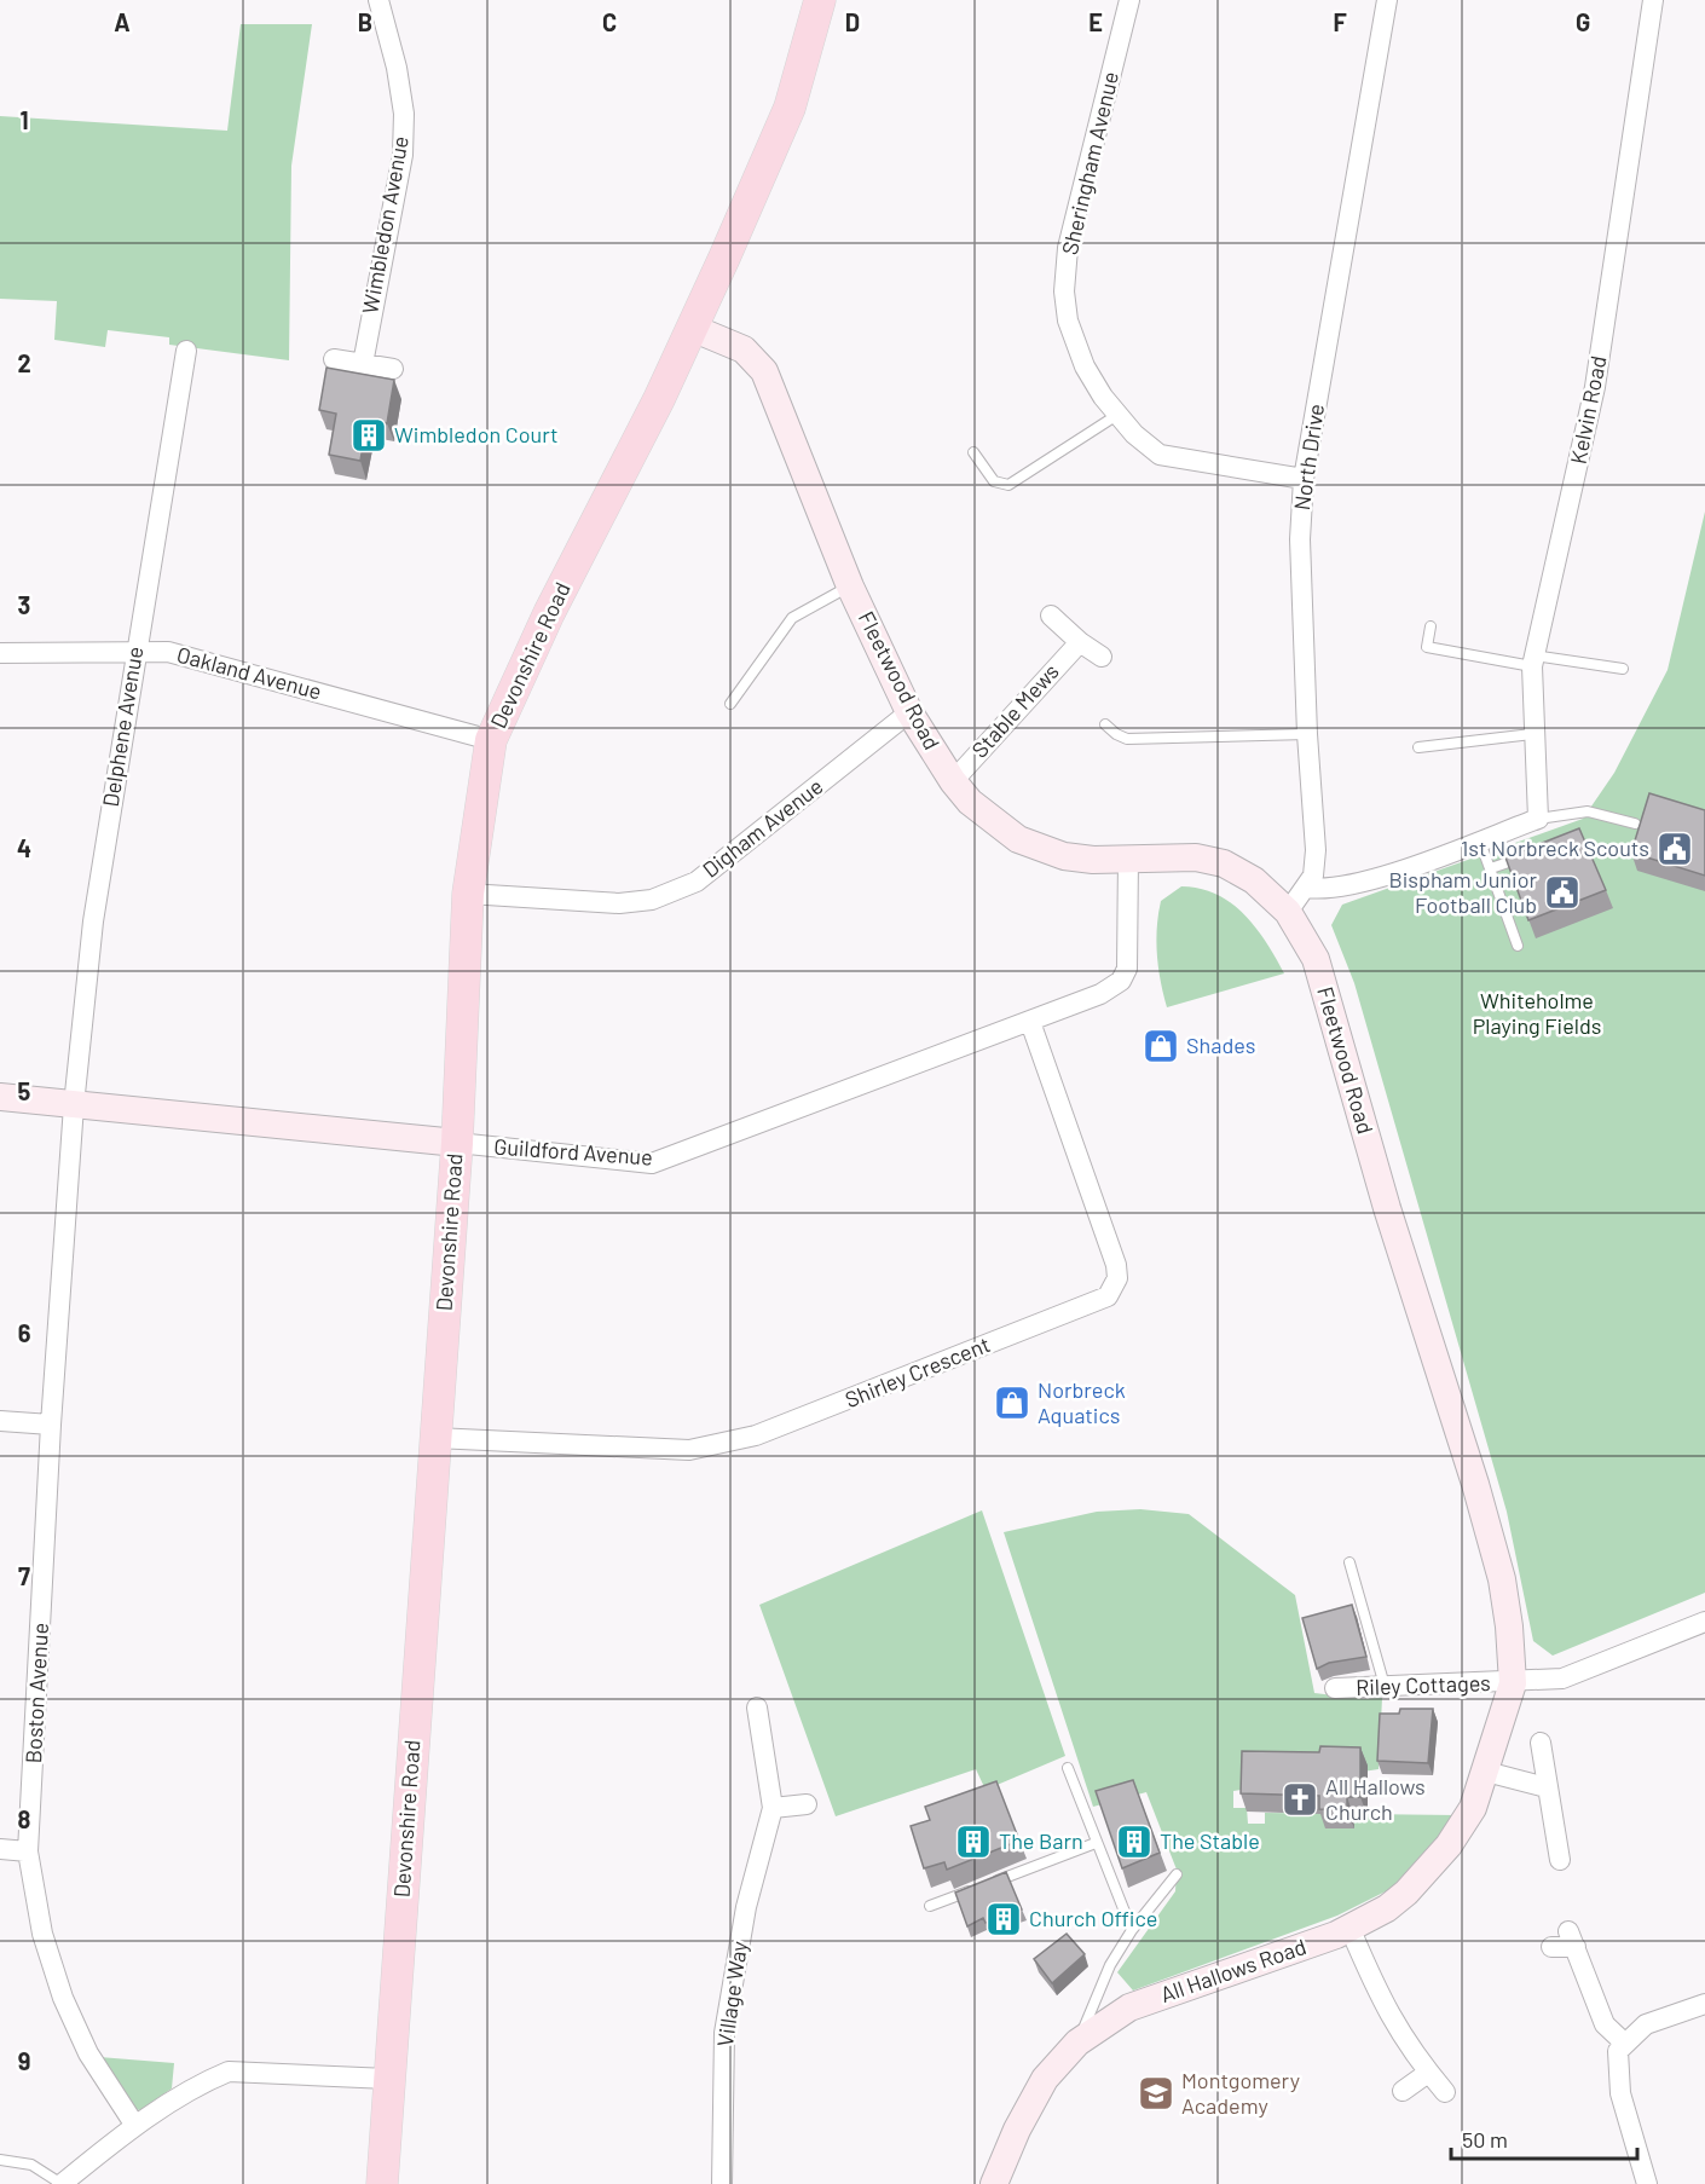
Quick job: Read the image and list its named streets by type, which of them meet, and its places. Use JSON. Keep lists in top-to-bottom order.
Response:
{
  "streets": {
    "main road": ["Devonshire Road"],
    "street": [
      "Sheringham Avenue",
      "Wimbledon Avenue",
      "Kelvin Road",
      "North Drive",
      "Oakland Avenue",
      "Fleetwood Road",
      "Stable Mews",
      "Delphene Avenue",
      "Digham Avenue",
      "Guildford Avenue",
      "Shirley Crescent",
      "Riley Cottages",
      "Boston Avenue",
      "All Hallows Road",
      "Village Way"
    ]
  },
  "crossings": [
    ["Sheringham Avenue", "North Drive"],
    ["North Drive", "Fleetwood Road"],
    ["Devonshire Road", "Oakland Avenue"],
    ["Devonshire Road", "Fleetwood Road"],
    ["Devonshire Road", "Digham Avenue"],
    ["Devonshire Road", "Guildford Avenue"],
    ["Devonshire Road", "Shirley Crescent"],
    ["Oakland Avenue", "Delphene Avenue"],
    ["Fleetwood Road", "Stable Mews"],
    ["Fleetwood Road", "Digham Avenue"],
    ["Fleetwood Road", "Guildford Avenue"],
    ["Fleetwood Road", "Riley Cottages"],
    ["Fleetwood Road", "All Hallows Road"],
    ["Delphene Avenue", "Guildford Avenue"],
    ["Delphene Avenue", "Boston Avenue"],
    ["Guildford Avenue", "Shirley Crescent"],
    ["Guildford Avenue", "Boston Avenue"],
    ["Riley Cottages", "All Hallows Road"]
  ],
  "parks": ["Whiteholme Playing Fields"],
  "places": {
    "building": [
      "Wimbledon Court",
      "The Barn",
      "The Stable",
      "Church Office"
    ],
    "public building": ["1st Norbreck Scouts", "Bispham Junior Football Club"],
    "shop": ["Shades", "Norbreck Aquatics"],
    "church": ["All Hallows Church"],
    "school or university": ["Montgomery Academy"]
  },
  "scale_bar": "50 m",
  "grid": {
    "columns": [
      "A",
      "B",
      "C",
      "D",
      "E",
      "F",
      "G"
    ],
    "rows": [
      "1",
      "2",
      "3",
      "4",
      "5",
      "6",
      "7",
      "8",
      "9"
    ]
  }
}
